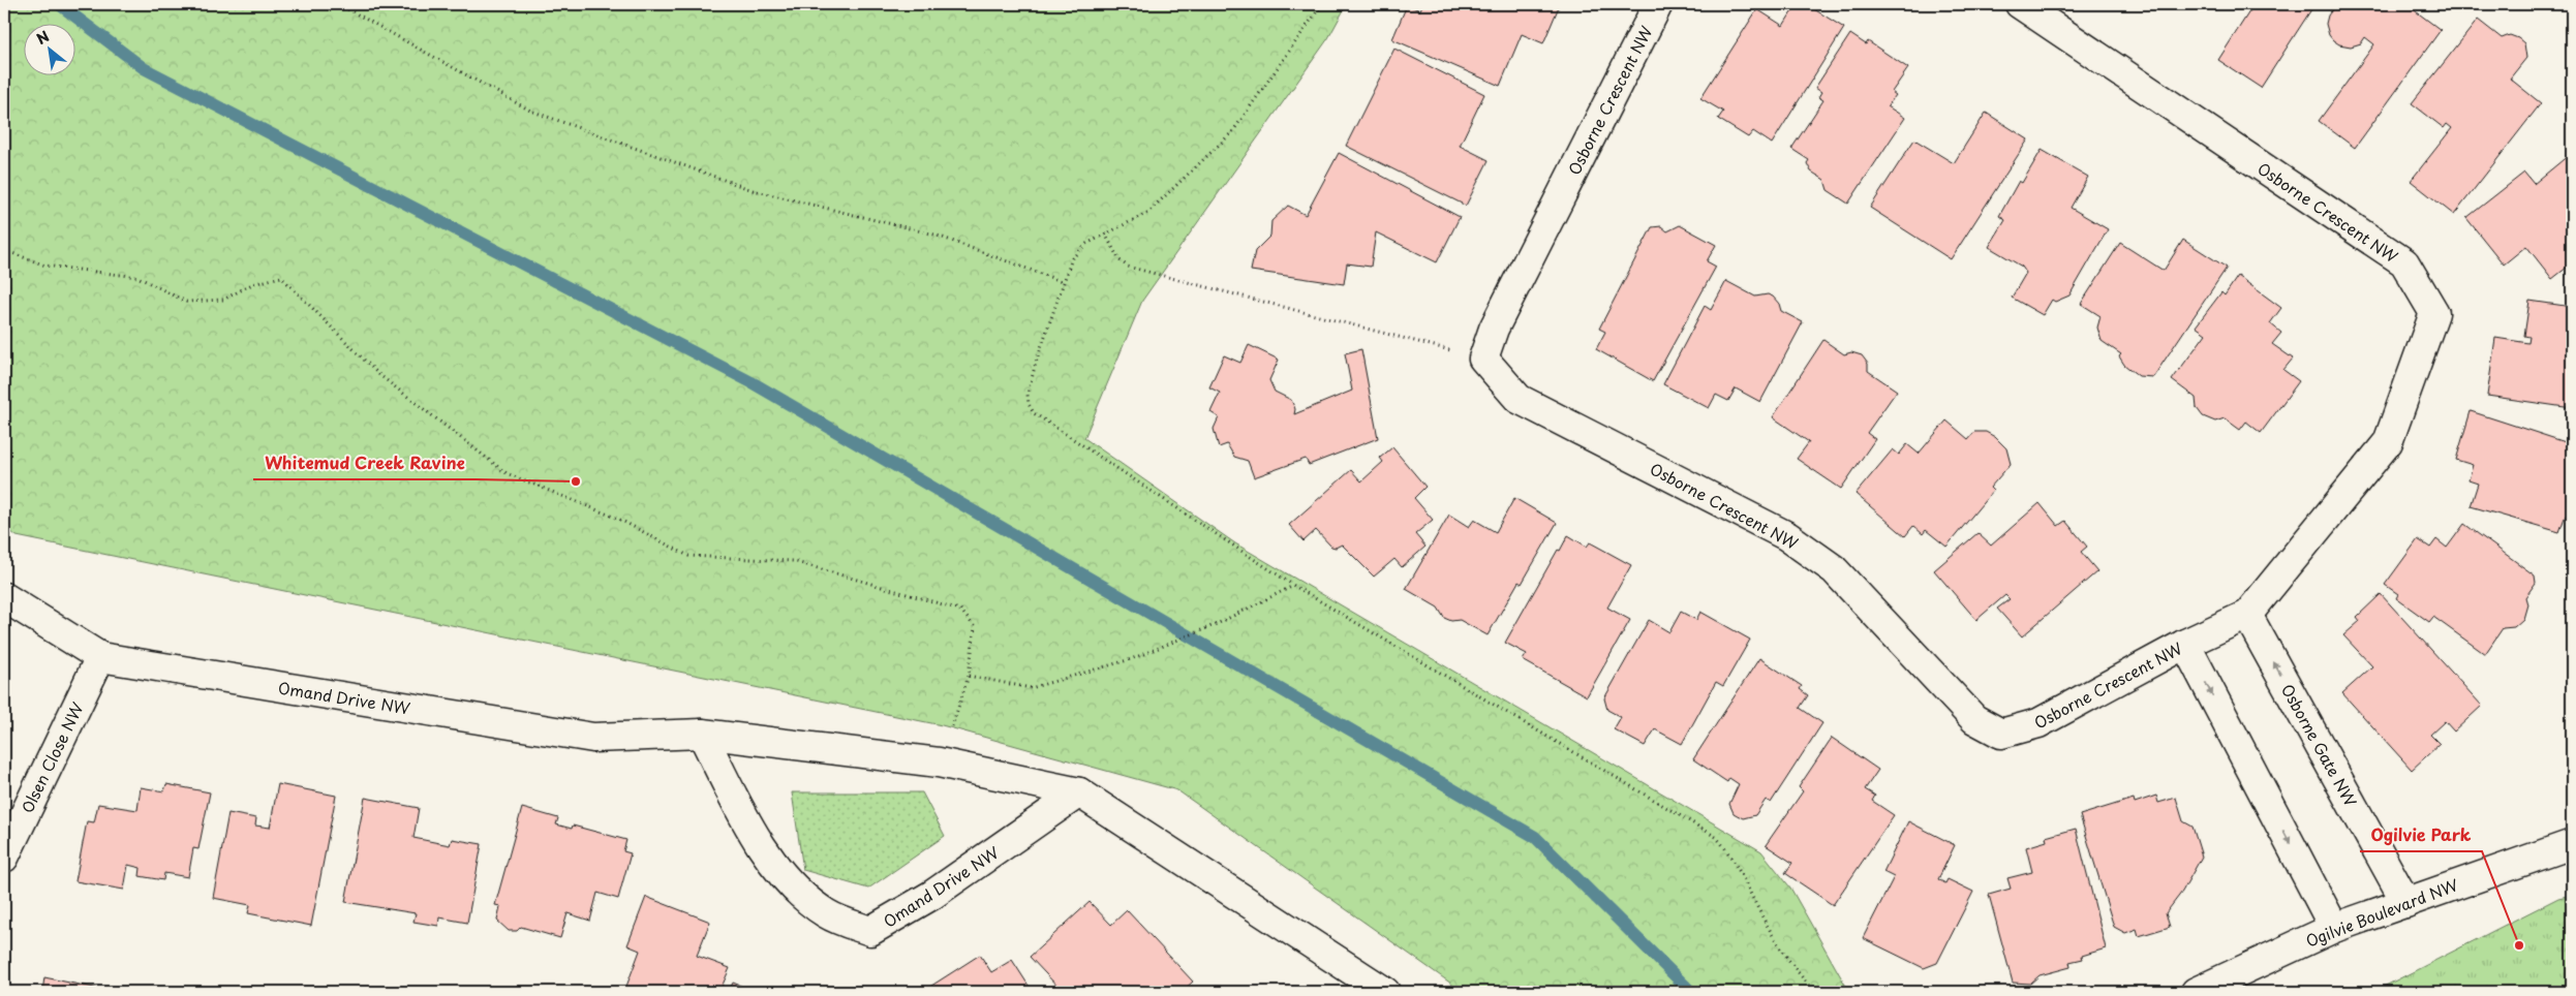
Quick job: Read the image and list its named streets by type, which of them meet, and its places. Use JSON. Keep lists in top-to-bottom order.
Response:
{
  "streets": {
    "street": [
      "Osborne Crescent NW",
      "Omand Drive NW",
      "Osborne Gate NW",
      "Olsen Close NW",
      "Ogilvie Boulevard NW"
    ]
  },
  "crossings": [
    ["Osborne Crescent NW", "Osborne Gate NW"],
    ["Omand Drive NW", "Olsen Close NW"],
    ["Osborne Gate NW", "Ogilvie Boulevard NW"]
  ],
  "places": ["Whitemud Creek Ravine", "Ogilvie Park"],
  "north": "top left"
}
